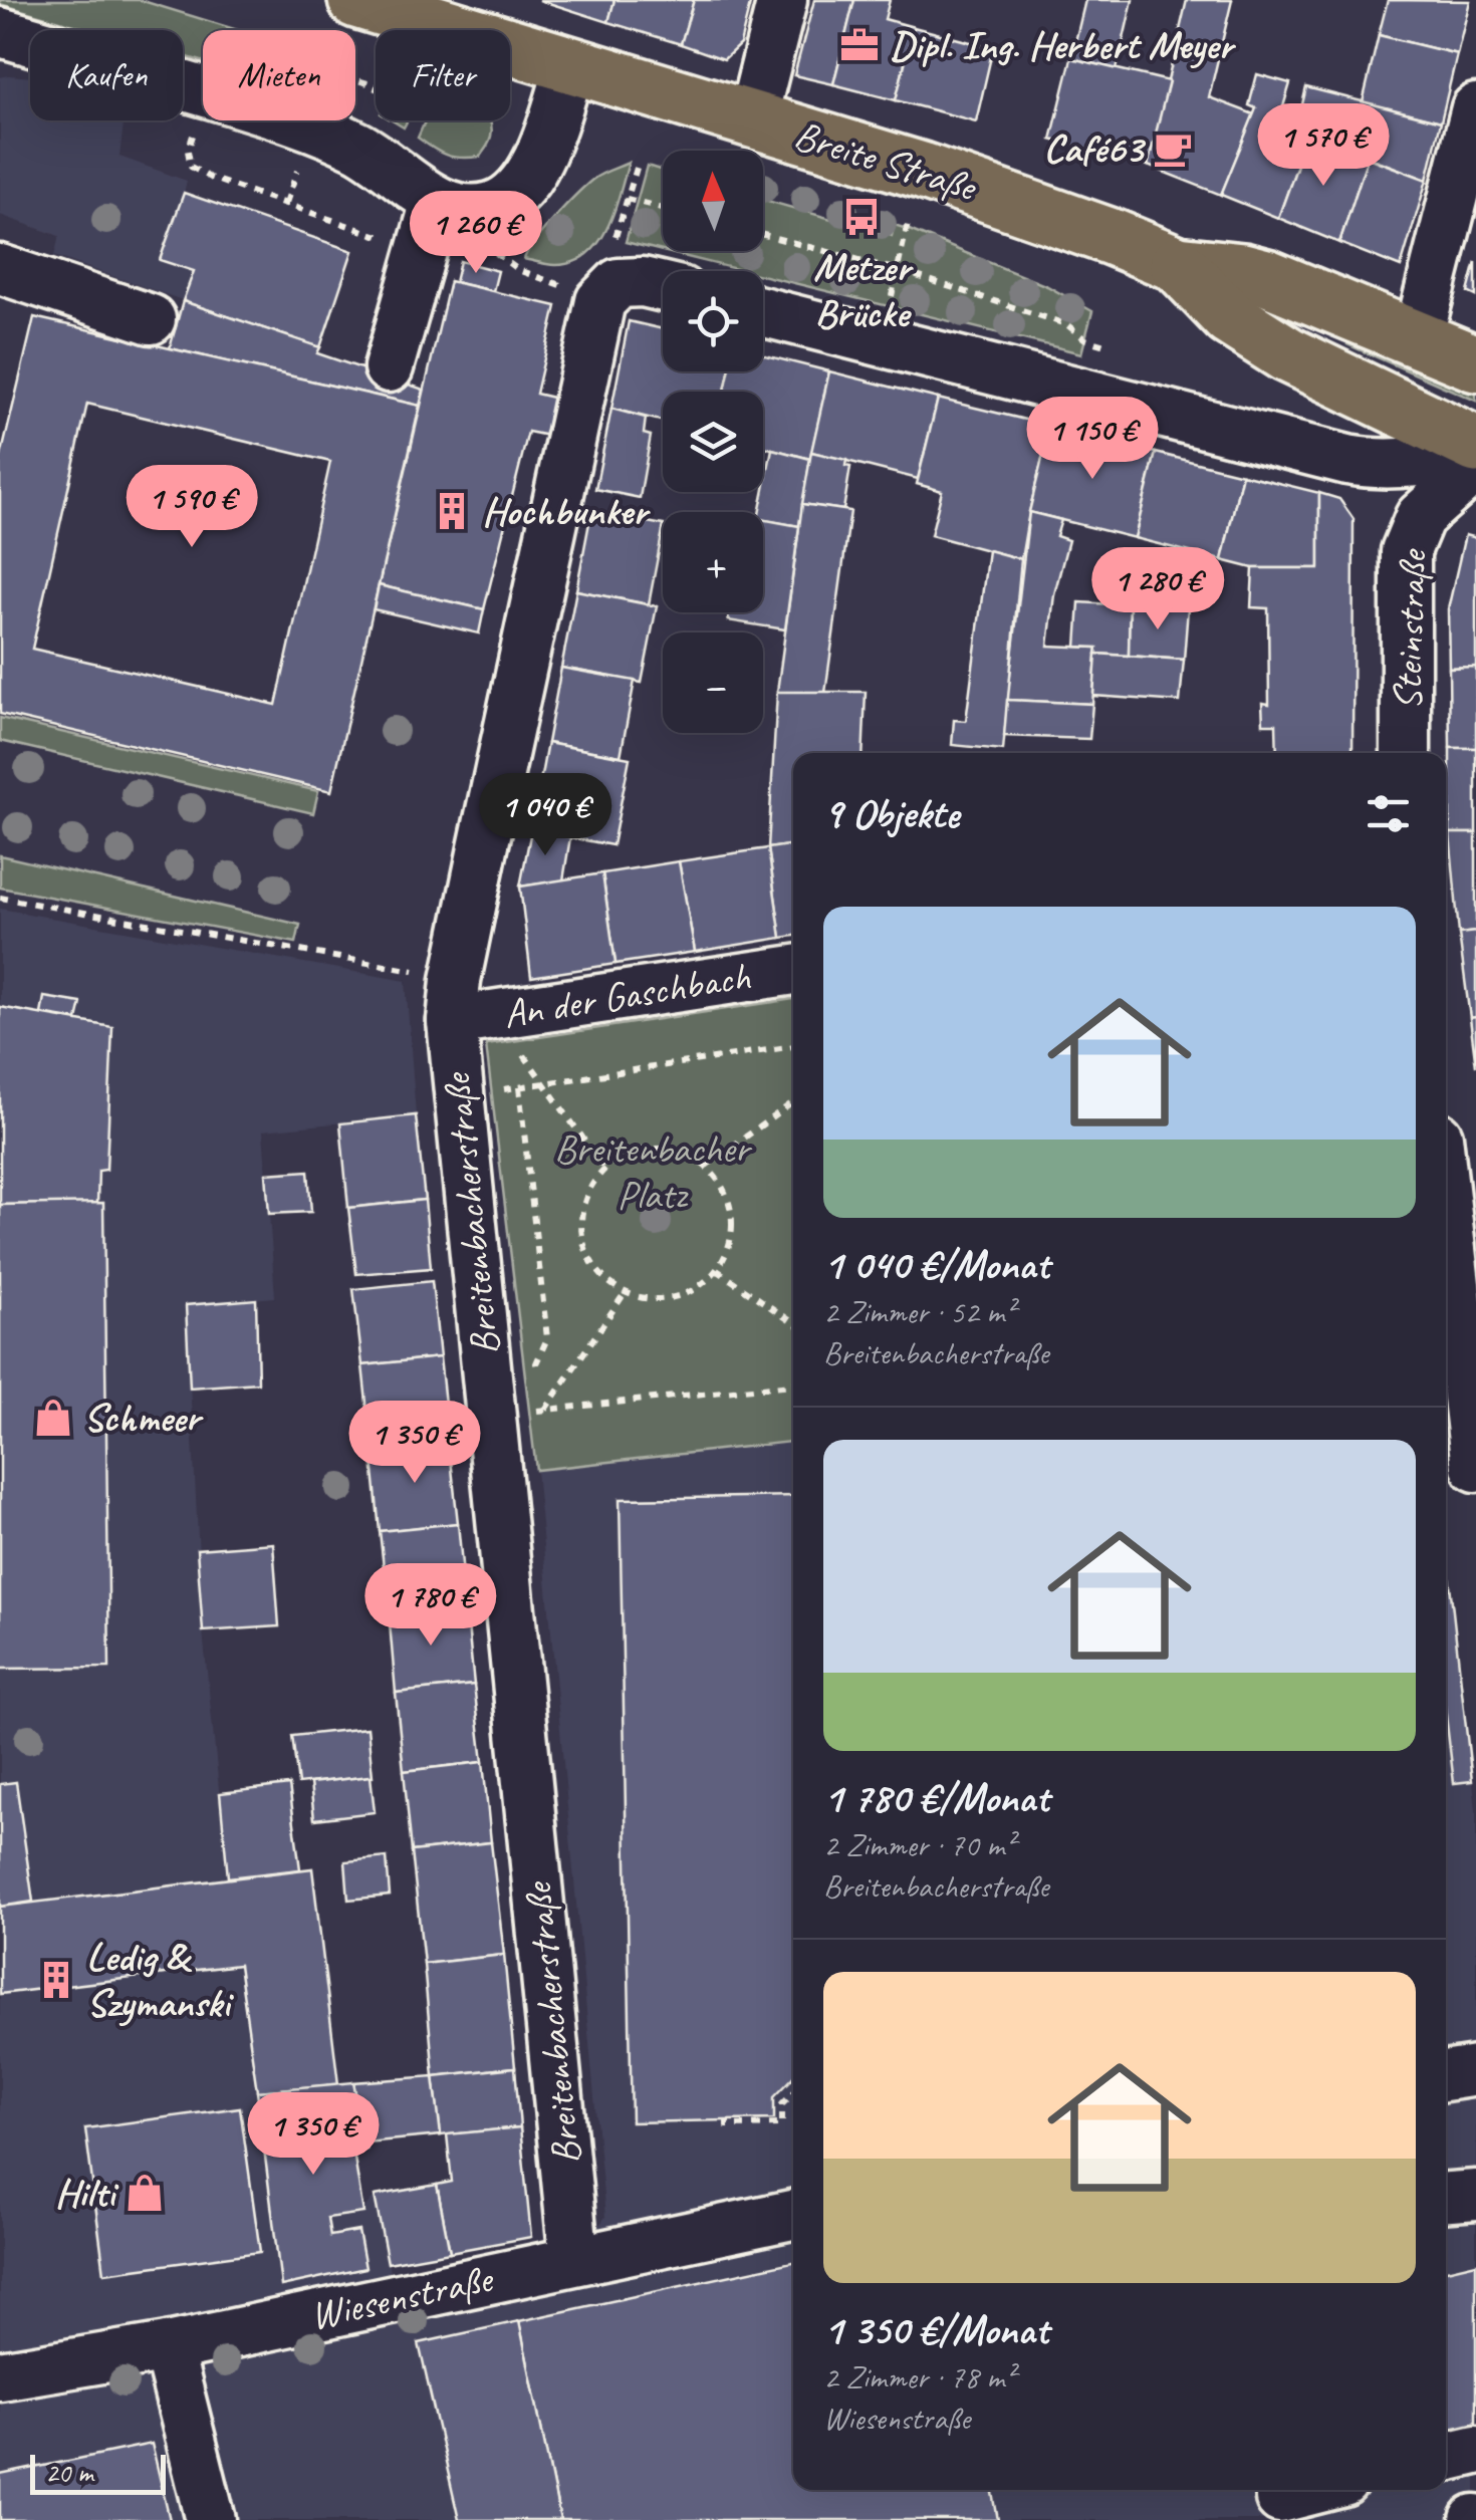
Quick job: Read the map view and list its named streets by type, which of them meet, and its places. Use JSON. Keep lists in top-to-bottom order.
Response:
{
  "streets": {
    "main road": ["Breite Straße"],
    "street": [
      "Steinstraße",
      "An der Gaschbach",
      "Breitenbacherstraße",
      "Wiesenstraße"
    ]
  },
  "crossings": [
    ["An der Gaschbach", "Breitenbacherstraße"],
    ["Breitenbacherstraße", "Wiesenstraße"]
  ],
  "parks": ["Breitenbacher Platz"],
  "places": {
    "office": ["Dipl. Ing. Herbert Meyer"],
    "cafe": ["Café63"],
    "bus stop": ["Metzer Brücke"],
    "building": ["Hochbunker", "Ledig & Szymanski"],
    "shop": ["Schmeer", "Hilti"]
  },
  "scale_bar": "20 m",
  "north": "top",
  "page": {
    "chip": ["Kaufen", "Mieten", "Filter"],
    "price": [
      "1 570 €",
      "1 260 €",
      "1 150 €",
      "1 590 €",
      "1 280 €",
      "1 040 €",
      "1 350 €",
      "1 780 €",
      "1 350 €"
    ],
    "map_buttons": ["+", "−"],
    "heading": "9 Objekte",
    "list": [
      {
        "name": "1 040 €/Monat",
        "note": "2 Zimmer · 52 m² · Breitenbacherstraße"
      },
      {
        "name": "1 780 €/Monat",
        "note": "2 Zimmer · 70 m² · Breitenbacherstraße"
      },
      {
        "name": "1 350 €/Monat",
        "note": "2 Zimmer · 78 m² · Wiesenstraße"
      }
    ],
    "scale": "20 m"
  }
}
